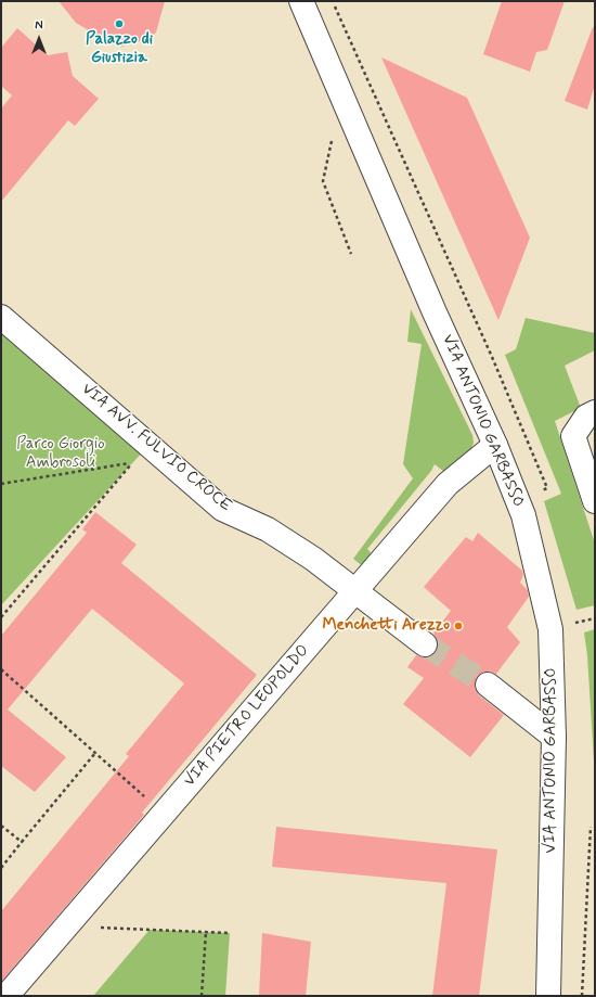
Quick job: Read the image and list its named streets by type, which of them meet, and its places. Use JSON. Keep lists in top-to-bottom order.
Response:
{
  "streets": {
    "street": ["VIA ANTONIO GARBASSO", "VIA AVV. FULVIO CROCE", "VIA PIETRO LEOPOLDO"]
  },
  "crossings": [
    ["VIA ANTONIO GARBASSO", "VIA PIETRO LEOPOLDO"],
    ["VIA AVV. FULVIO CROCE", "VIA PIETRO LEOPOLDO"]
  ],
  "parks": ["Parco Giorgio Ambrosoli"],
  "places": ["Palazzo di Giustizia", "Menchetti Arezzo"],
  "north": "top"
}
